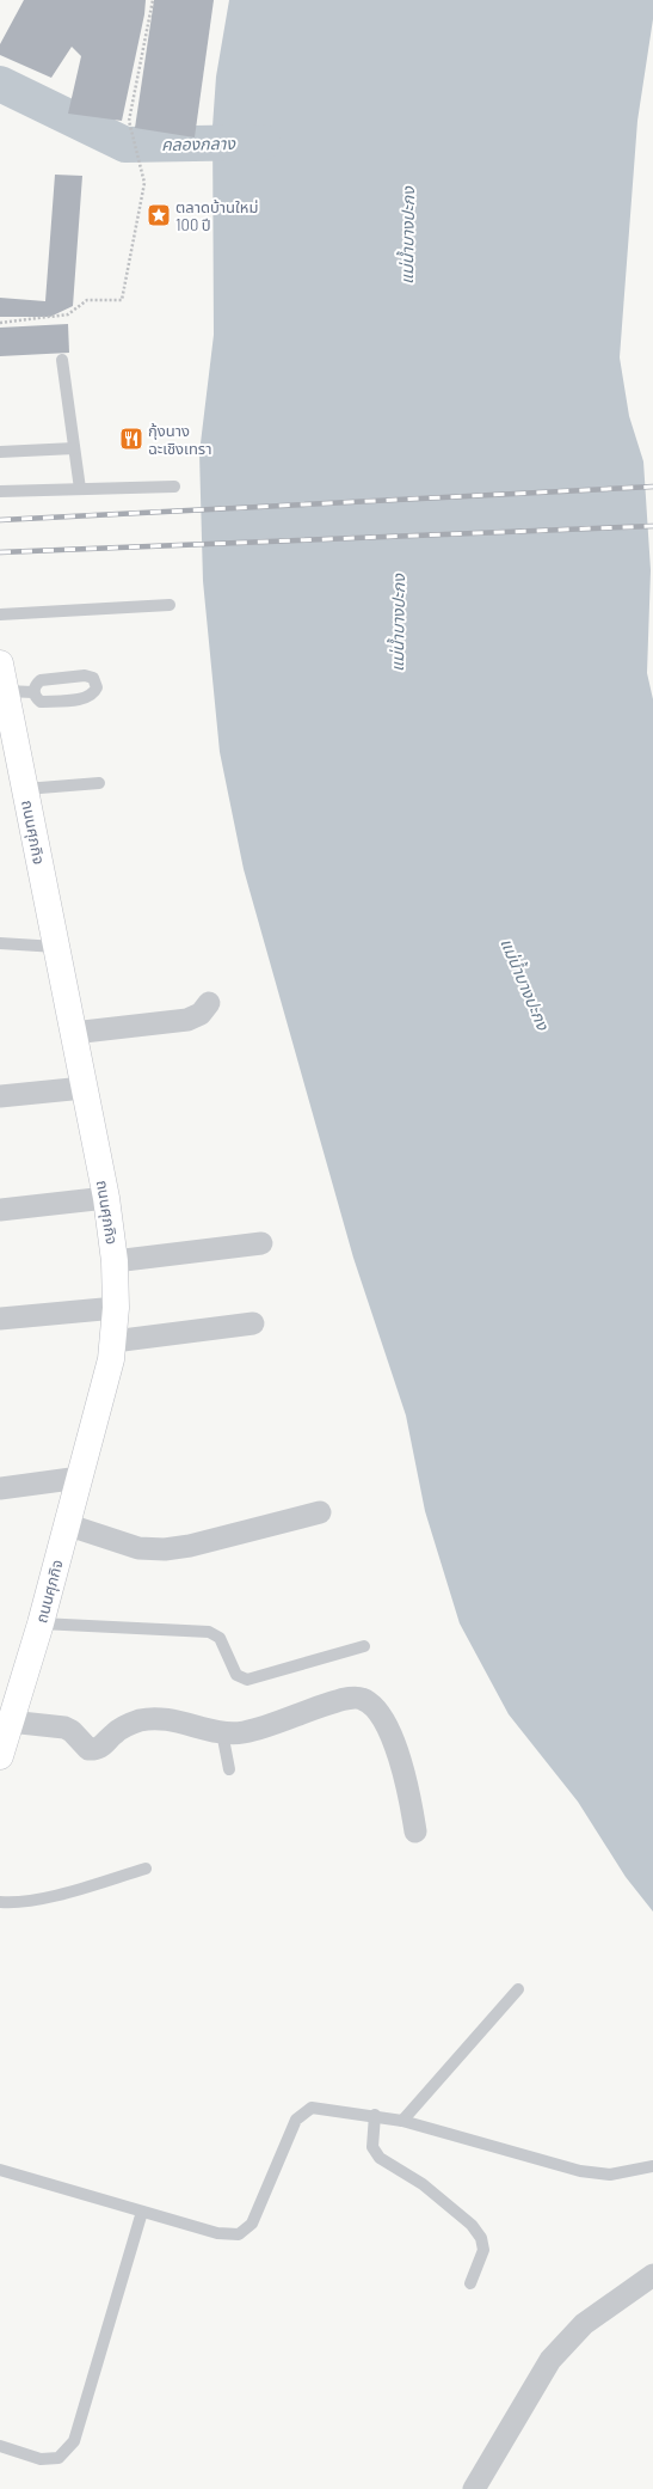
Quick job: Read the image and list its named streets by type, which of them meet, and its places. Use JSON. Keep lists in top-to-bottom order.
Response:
{
  "streets": {
    "main road": ["ถนนศุภกิจ"]
  },
  "water": ["คลองกลาง", "แม่น้ำบางปะกง"],
  "places": {
    "place": ["ตลาดบ้านใหม่ 100 ปี"],
    "restaurant": ["กุ้งนาง ฉะเชิงเทรา"]
  }
}
